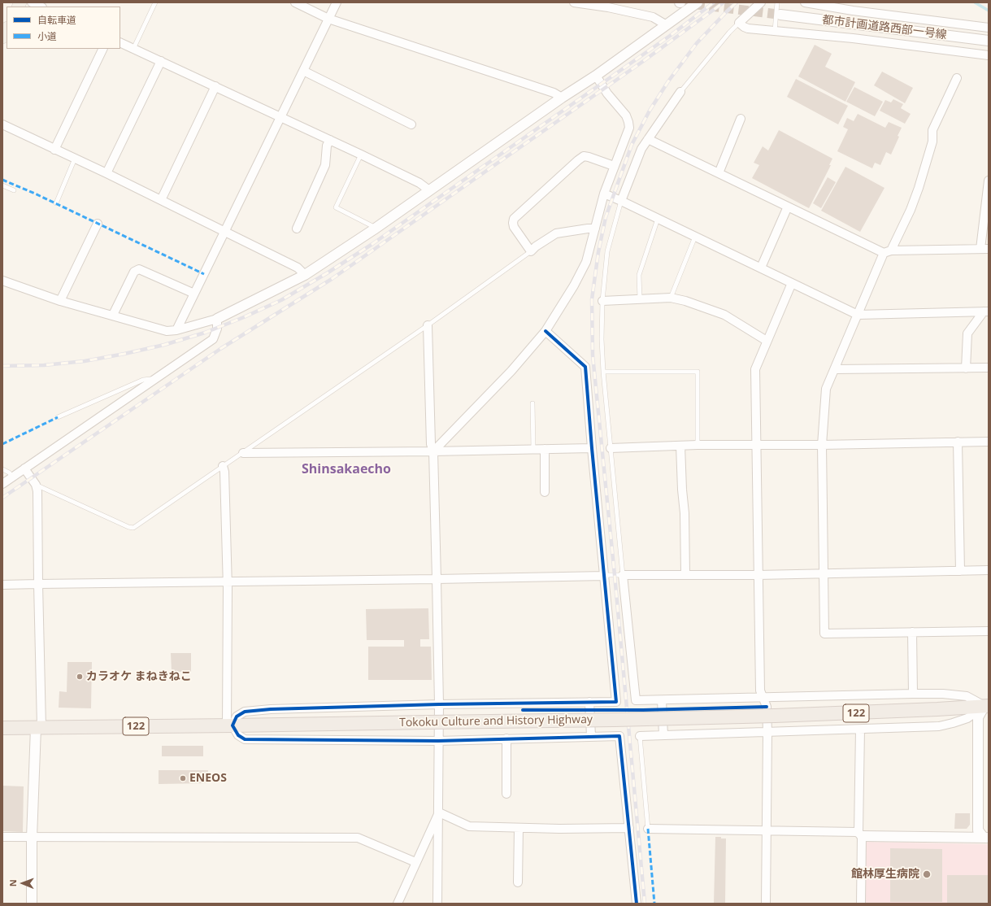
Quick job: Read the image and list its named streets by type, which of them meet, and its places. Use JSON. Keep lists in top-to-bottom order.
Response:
{
  "streets": {
    "highway": ["122", "Tokoku Culture and History Highway"],
    "street": ["都市計画道路西部一号線"]
  },
  "districts": ["Shinsakaecho"],
  "places": ["カラオケ まねきねこ", "ENEOS", "館林厚生病院"],
  "legend": ["自転車道", "小道"],
  "north": "left"
}
